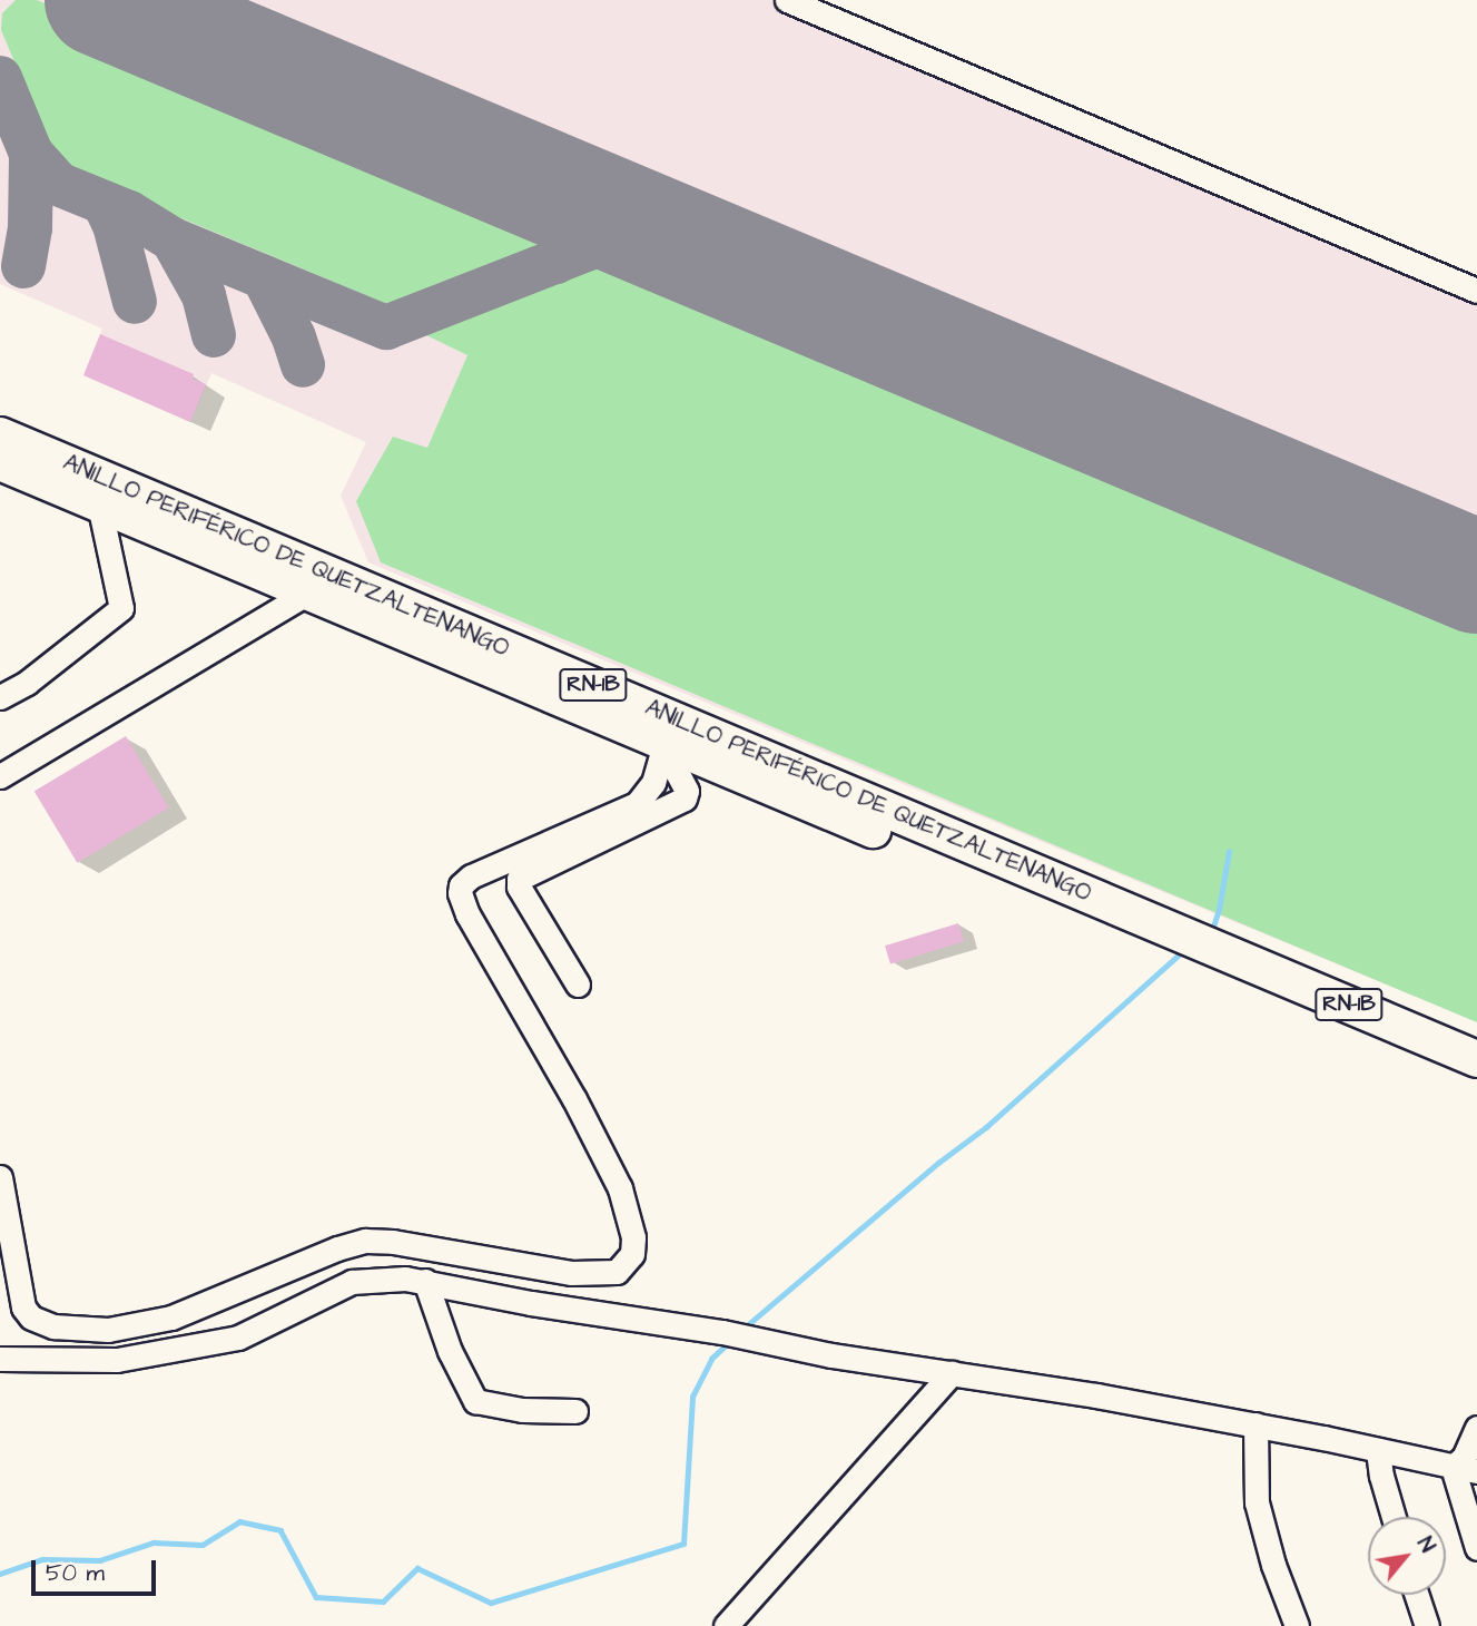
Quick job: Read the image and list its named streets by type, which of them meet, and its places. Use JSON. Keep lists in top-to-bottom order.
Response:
{
  "streets": {
    "highway": ["ANILLO PERIFÉRICO DE QUETZALTENANGO", "RN-1B"]
  },
  "scale_bar": "50 m",
  "north": "top right"
}
